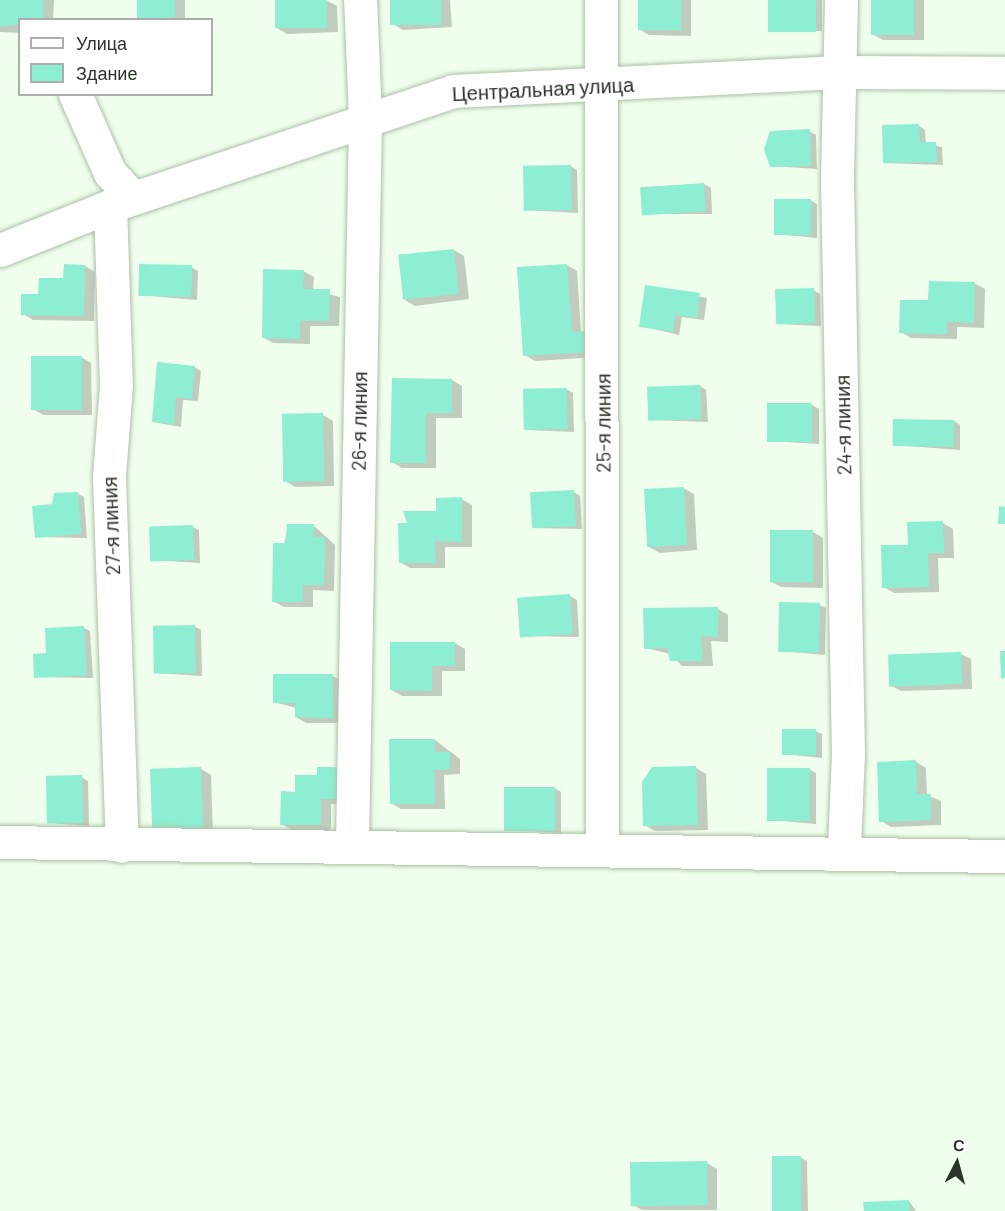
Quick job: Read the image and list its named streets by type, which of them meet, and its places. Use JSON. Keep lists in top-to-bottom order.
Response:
{
  "streets": {
    "street": [
      "Центральная улица",
      "26-я линия",
      "25-я линия",
      "24-я линия",
      "27-я линия"
    ]
  },
  "crossings": [
    ["Центральная улица", "26-я линия"],
    ["Центральная улица", "25-я линия"],
    ["Центральная улица", "24-я линия"],
    ["Центральная улица", "27-я линия"]
  ],
  "legend": ["Улица", "Здание"],
  "north": "top"
}
